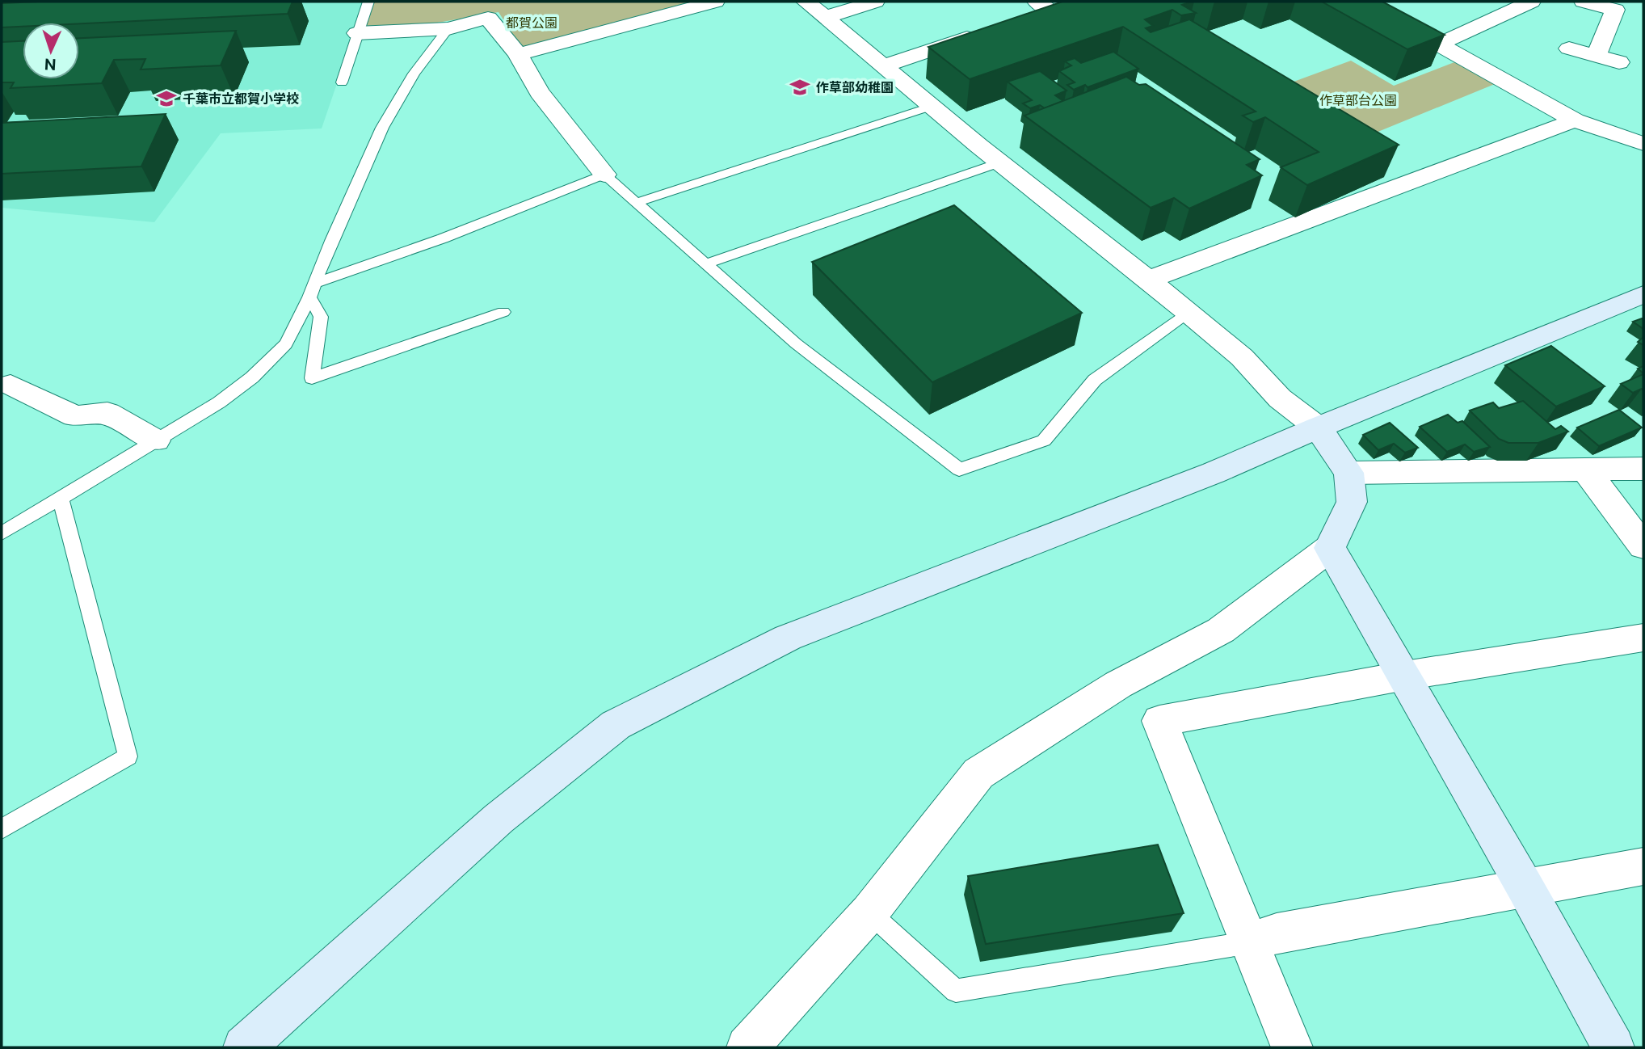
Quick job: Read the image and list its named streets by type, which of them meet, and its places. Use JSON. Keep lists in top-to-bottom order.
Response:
{
  "parks": ["都賀公園", "作草部台公園"],
  "places": {
    "school or university": ["作草部幼稚園", "千葉市立都賀小学校"]
  },
  "north": "bottom"
}
